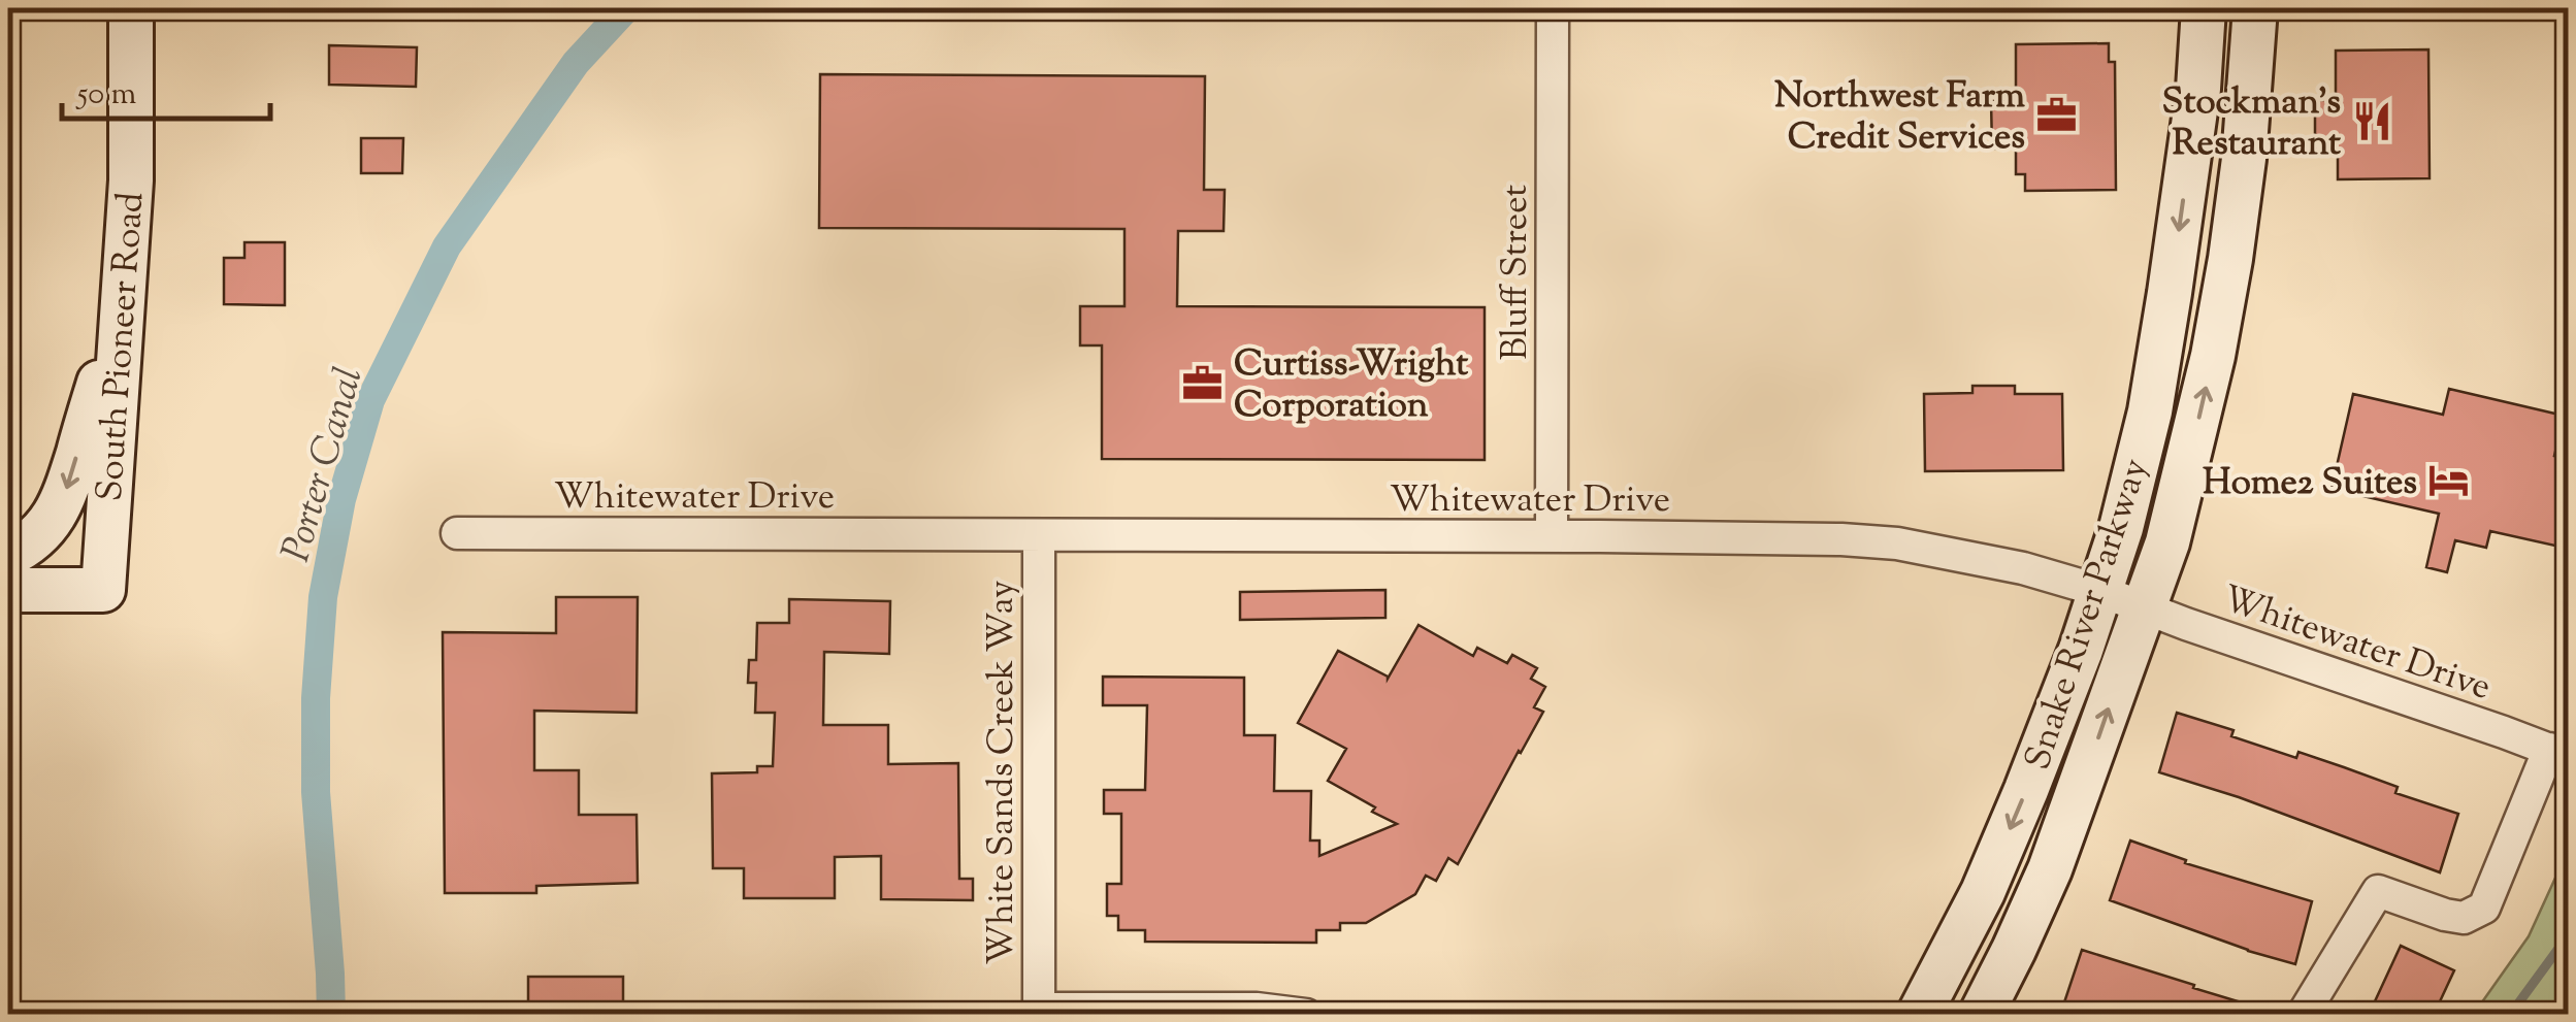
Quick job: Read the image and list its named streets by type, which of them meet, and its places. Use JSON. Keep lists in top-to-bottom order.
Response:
{
  "streets": {
    "street": [
      "Bluff Street",
      "South Pioneer Road",
      "Whitewater Drive",
      "Snake River Parkway",
      "White Sands Creek Way"
    ]
  },
  "crossings": [
    ["Bluff Street", "Whitewater Drive"],
    ["Whitewater Drive", "Snake River Parkway"],
    ["Whitewater Drive", "White Sands Creek Way"]
  ],
  "water": ["Porter Canal"],
  "places": {
    "office": ["Northwest Farm Credit Services", "Curtiss-Wright Corporation"],
    "restaurant": ["Stockman's Restaurant"],
    "hotel": ["Home2 Suites"]
  },
  "scale_bar": "50 m"
}
